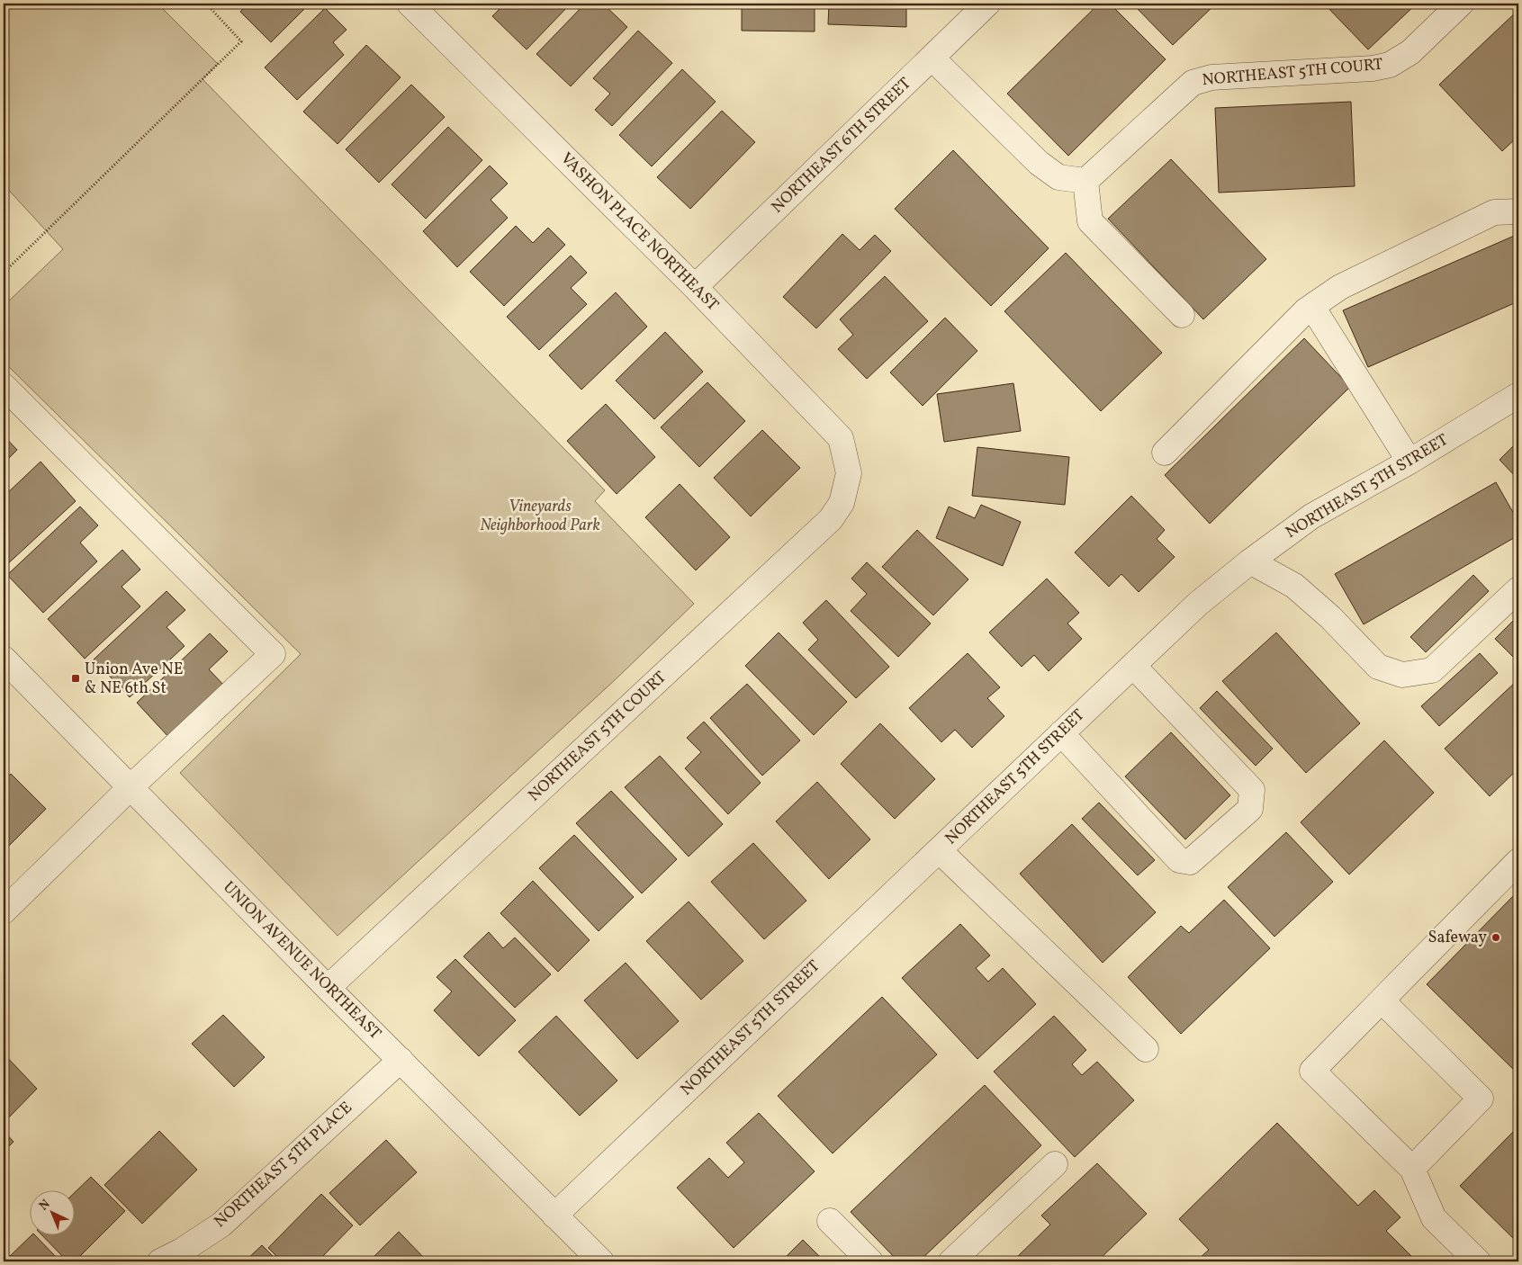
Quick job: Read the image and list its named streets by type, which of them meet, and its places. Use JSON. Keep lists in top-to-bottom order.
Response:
{
  "streets": {
    "street": [
      "NORTHEAST 5TH COURT",
      "NORTHEAST 6TH STREET",
      "VASHON PLACE NORTHEAST",
      "NORTHEAST 5TH STREET",
      "UNION AVENUE NORTHEAST",
      "NORTHEAST 5TH PLACE"
    ]
  },
  "crossings": [
    ["NORTHEAST 5TH COURT", "VASHON PLACE NORTHEAST"],
    ["NORTHEAST 5TH COURT", "UNION AVENUE NORTHEAST"],
    ["NORTHEAST 6TH STREET", "VASHON PLACE NORTHEAST"],
    ["NORTHEAST 5TH STREET", "UNION AVENUE NORTHEAST"],
    ["UNION AVENUE NORTHEAST", "NORTHEAST 5TH PLACE"]
  ],
  "parks": ["Vineyards Neighborhood Park"],
  "places": {
    "transit": ["Union Ave NE & NE 6th St"],
    "other": ["Safeway"]
  },
  "north": "top left"
}
